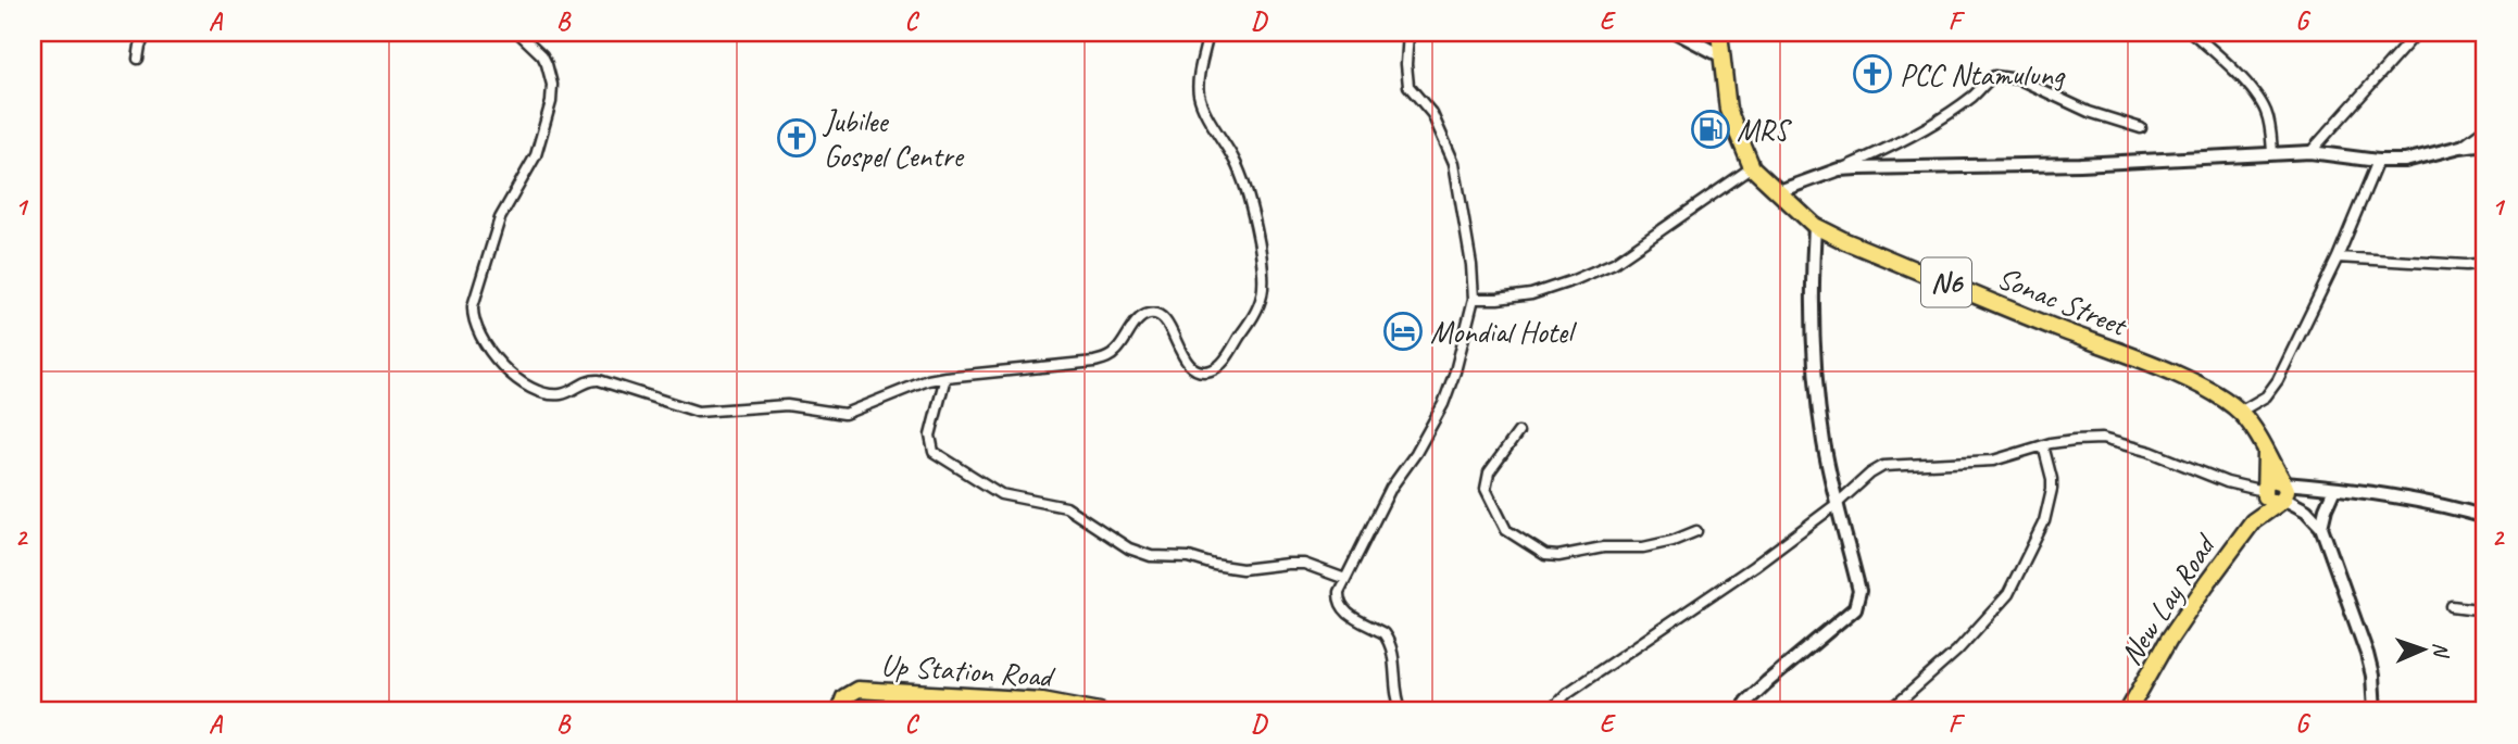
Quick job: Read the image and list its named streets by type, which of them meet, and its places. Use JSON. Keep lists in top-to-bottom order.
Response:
{
  "streets": {
    "highway": [
      "N6",
      "Sonac Street",
      "New Lay Road",
      "Up Station Road"
    ]
  },
  "crossings": [
    ["N6", "Sonac Street"]
  ],
  "places": {
    "church": ["PCC Ntamulung", "Jubilee Gospel Centre"],
    "fuel station": ["MRS"],
    "hotel": ["Mondial Hotel"]
  },
  "north": "right",
  "grid": {
    "columns": [
      "A",
      "B",
      "C",
      "D",
      "E",
      "F",
      "G"
    ],
    "rows": ["1", "2"]
  }
}
